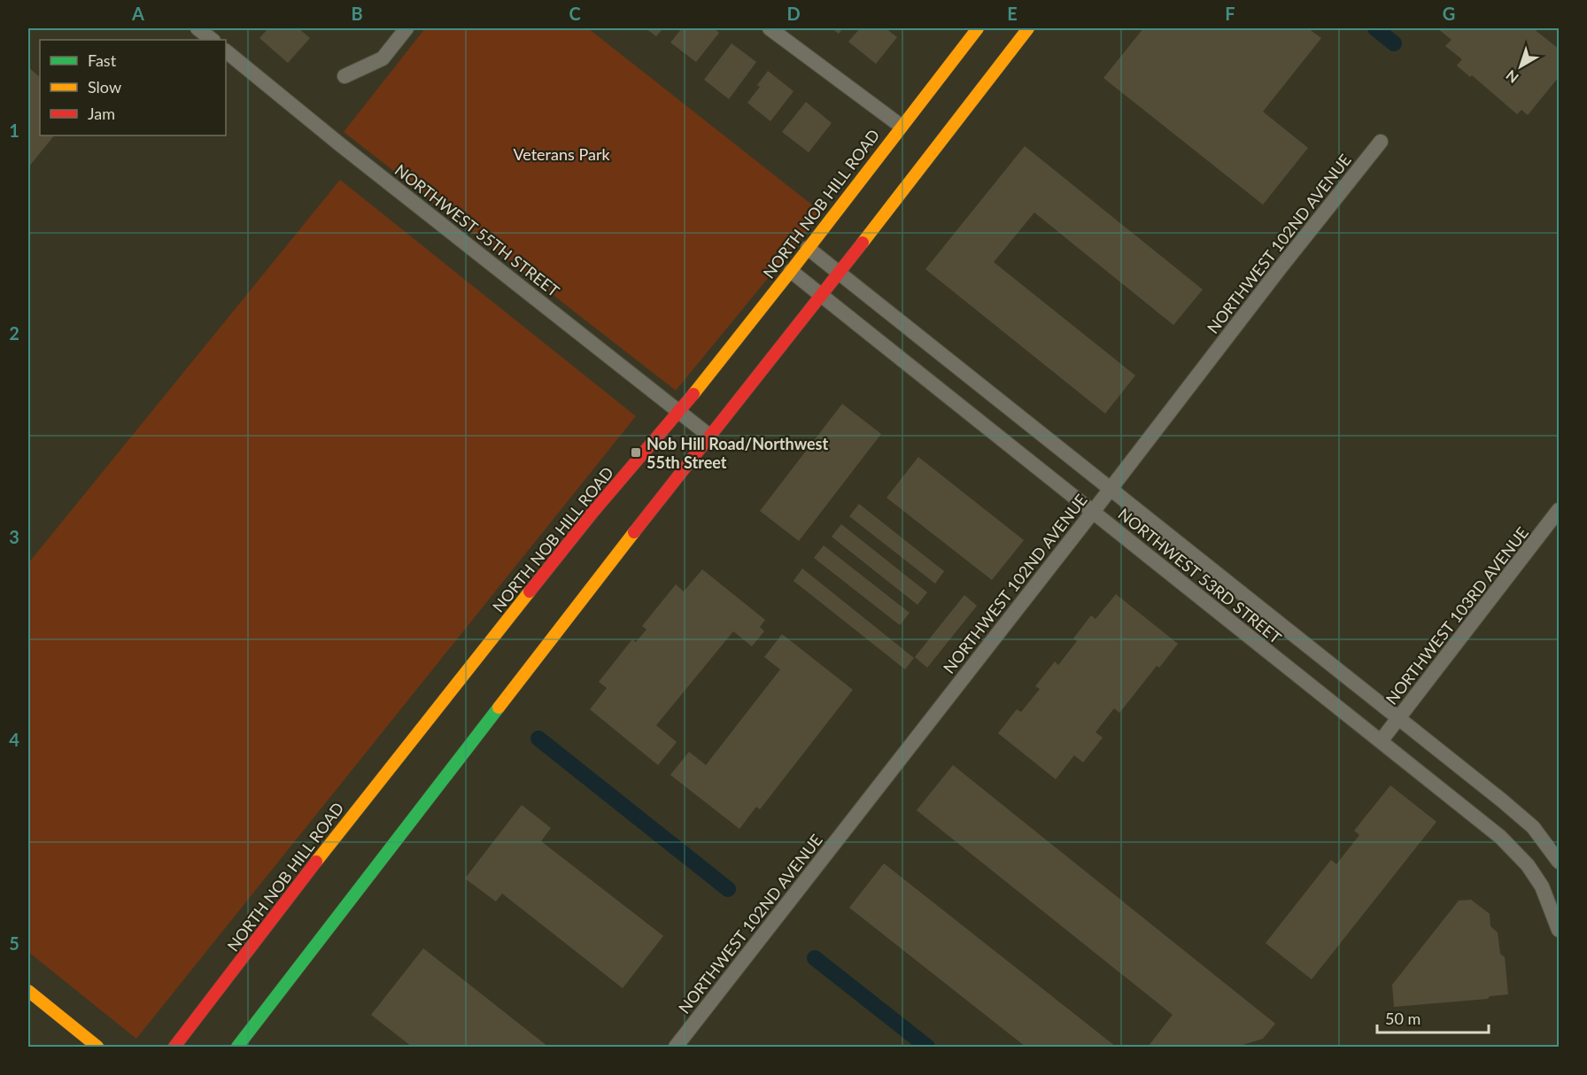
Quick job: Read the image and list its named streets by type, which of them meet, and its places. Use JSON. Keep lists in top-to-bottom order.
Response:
{
  "streets": {
    "main road": ["NORTH NOB HILL ROAD"],
    "street": [
      "NORTHWEST 55TH STREET",
      "NORTHWEST 102ND AVENUE",
      "NORTHWEST 53RD STREET",
      "NORTHWEST 103RD AVENUE"
    ]
  },
  "crossings": [
    ["NORTH NOB HILL ROAD", "NORTHWEST 55TH STREET"],
    ["NORTH NOB HILL ROAD", "NORTHWEST 53RD STREET"],
    ["NORTHWEST 102ND AVENUE", "NORTHWEST 53RD STREET"],
    ["NORTHWEST 53RD STREET", "NORTHWEST 103RD AVENUE"]
  ],
  "parks": ["Veterans Park"],
  "places": {
    "transit": ["Nob Hill Road/Northwest 55th Street"]
  },
  "legend": ["Fast", "Slow", "Jam"],
  "scale_bar": "50 m",
  "north": "bottom left",
  "grid": {
    "columns": [
      "A",
      "B",
      "C",
      "D",
      "E",
      "F",
      "G"
    ],
    "rows": [
      "1",
      "2",
      "3",
      "4",
      "5"
    ]
  }
}
